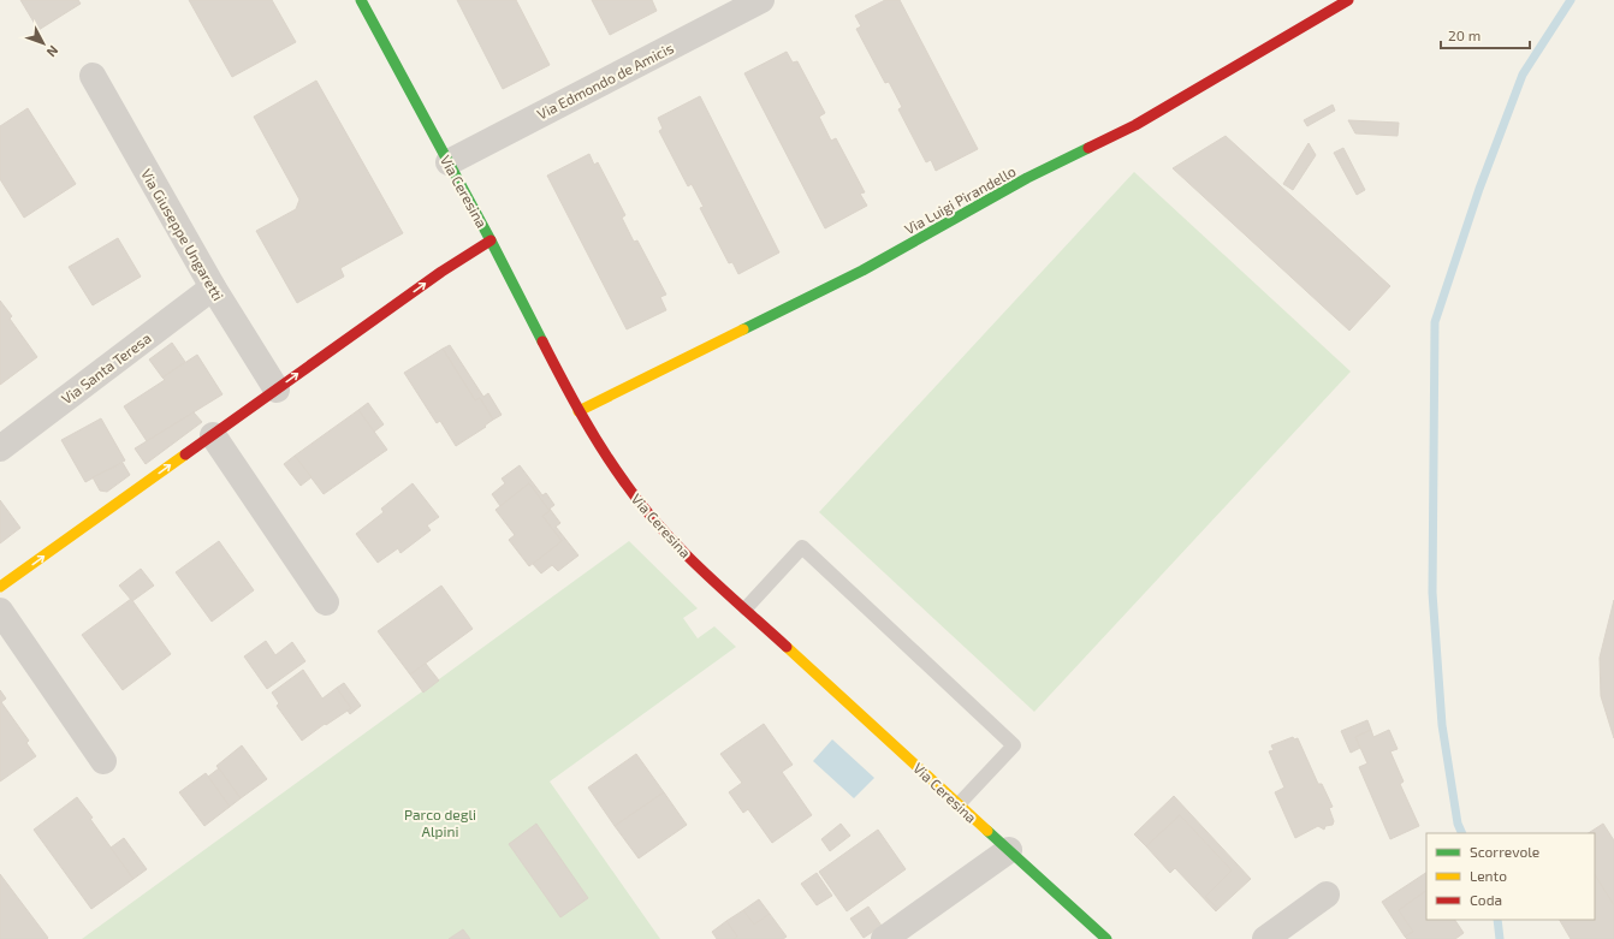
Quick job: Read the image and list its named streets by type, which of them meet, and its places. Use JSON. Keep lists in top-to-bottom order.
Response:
{
  "streets": {
    "street": [
      "Via Edmondo de Amicis",
      "Via Ceresina",
      "Via Luigi Pirandello",
      "Via Giuseppe Ungaretti",
      "Via Santa Teresa"
    ]
  },
  "crossings": [
    ["Via Edmondo de Amicis", "Via Ceresina"],
    ["Via Ceresina", "Via Luigi Pirandello"],
    ["Via Giuseppe Ungaretti", "Via Santa Teresa"]
  ],
  "parks": ["Parco degli Alpini"],
  "legend": ["Scorrevole", "Lento", "Coda"],
  "scale_bar": "20 m",
  "north": "bottom right"
}
